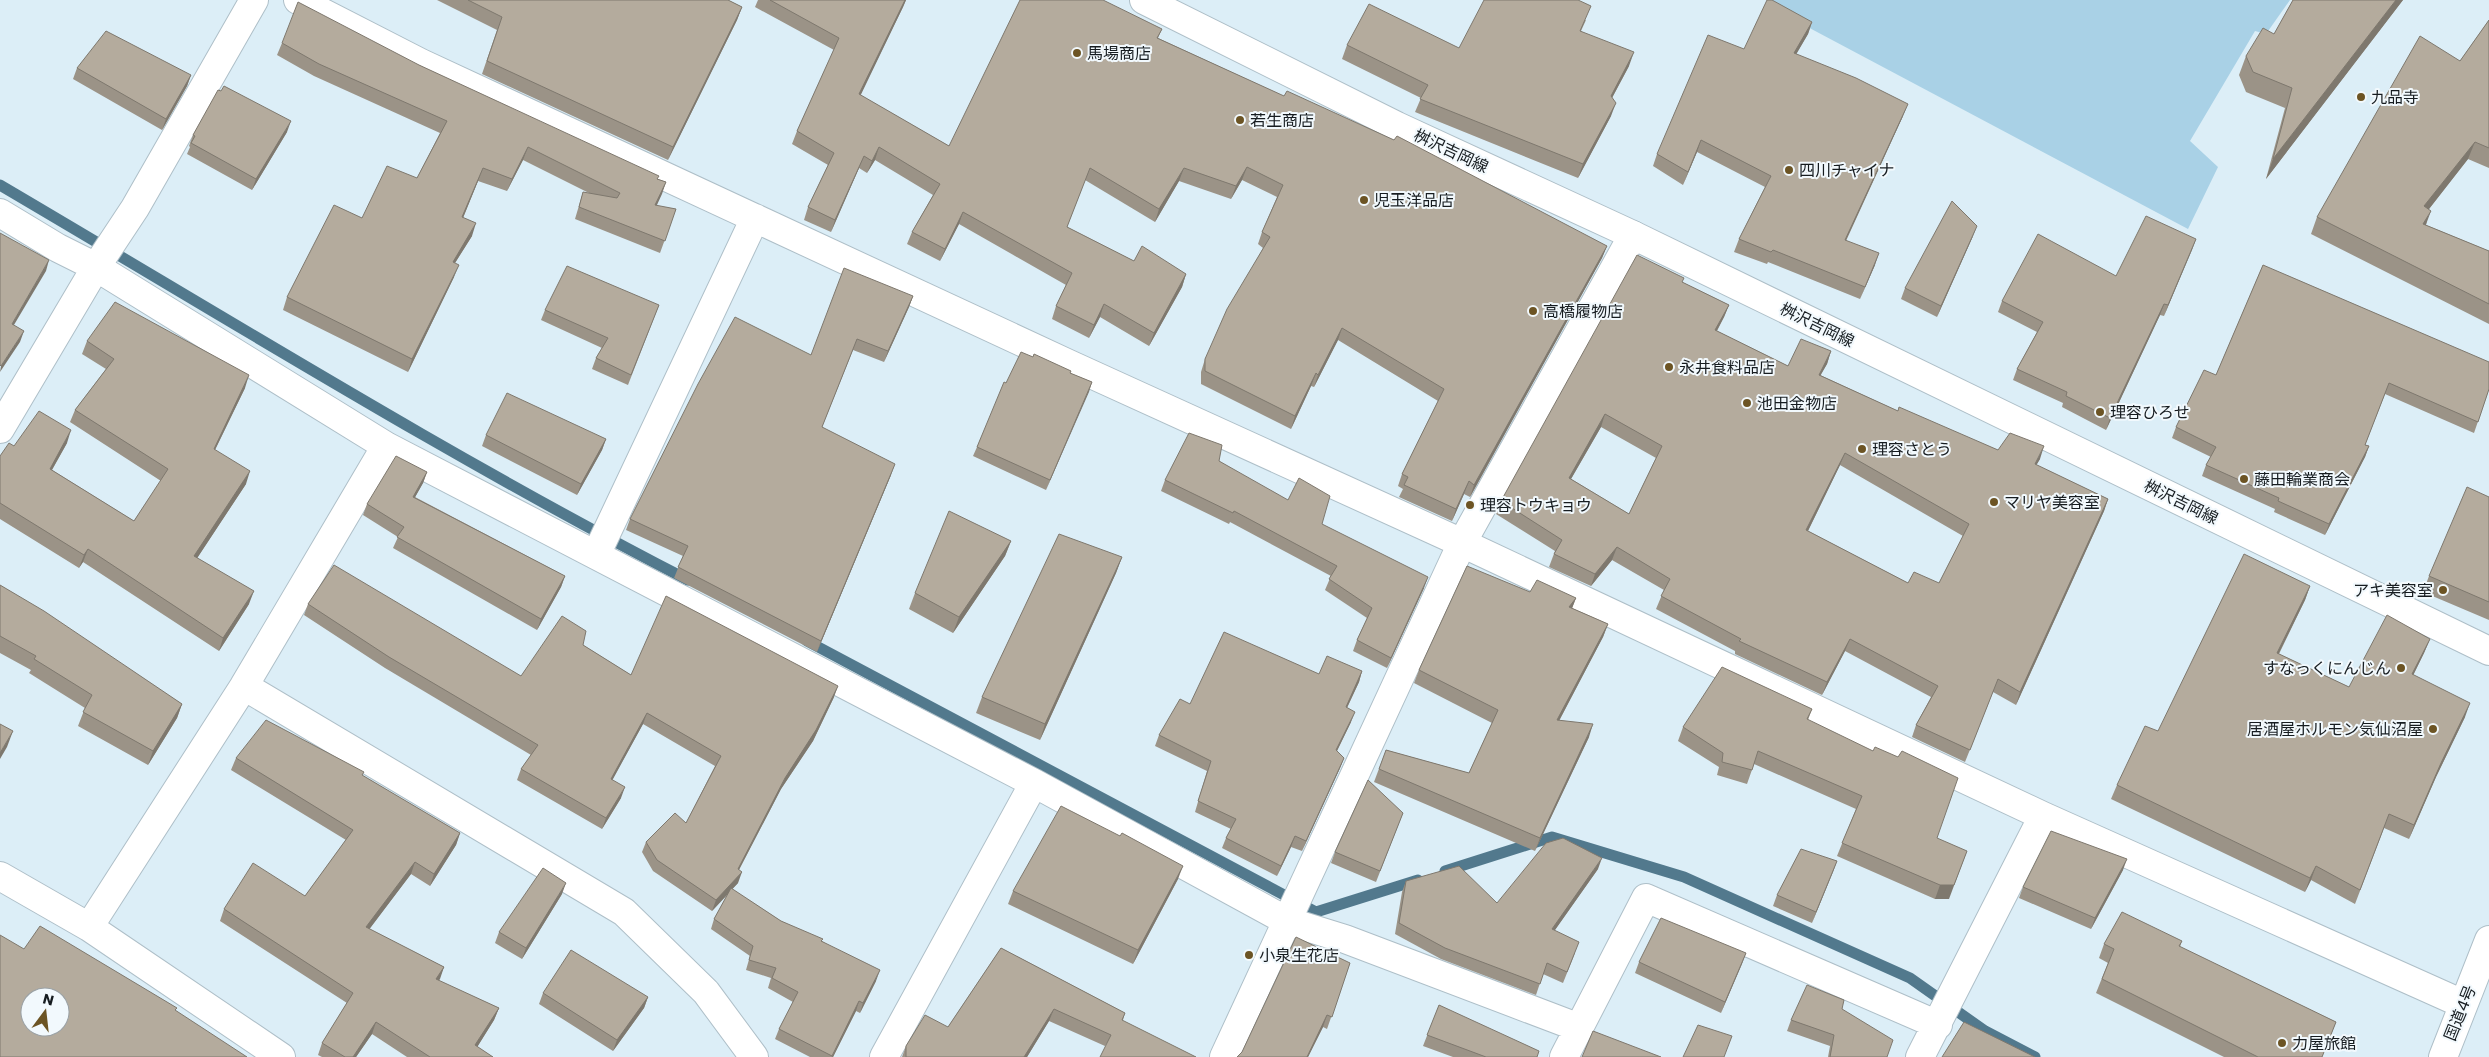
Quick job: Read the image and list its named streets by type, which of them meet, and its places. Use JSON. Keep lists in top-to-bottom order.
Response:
{
  "streets": {
    "main road": ["桝沢吉岡線", "国道4号"]
  },
  "places": [
    "馬場商店",
    "九品寺",
    "若生商店",
    "四川チャイナ",
    "児玉洋品店",
    "高橋履物店",
    "永井食料品店",
    "池田金物店",
    "理容ひろせ",
    "理容さとう",
    "藤田輪業商会",
    "マリヤ美容室",
    "理容トウキョウ",
    "アキ美容室",
    "すなっくにんじん",
    "居酒屋ホルモン気仙沼屋",
    "小泉生花店",
    "力屋旅館"
  ],
  "north": "top"
}
